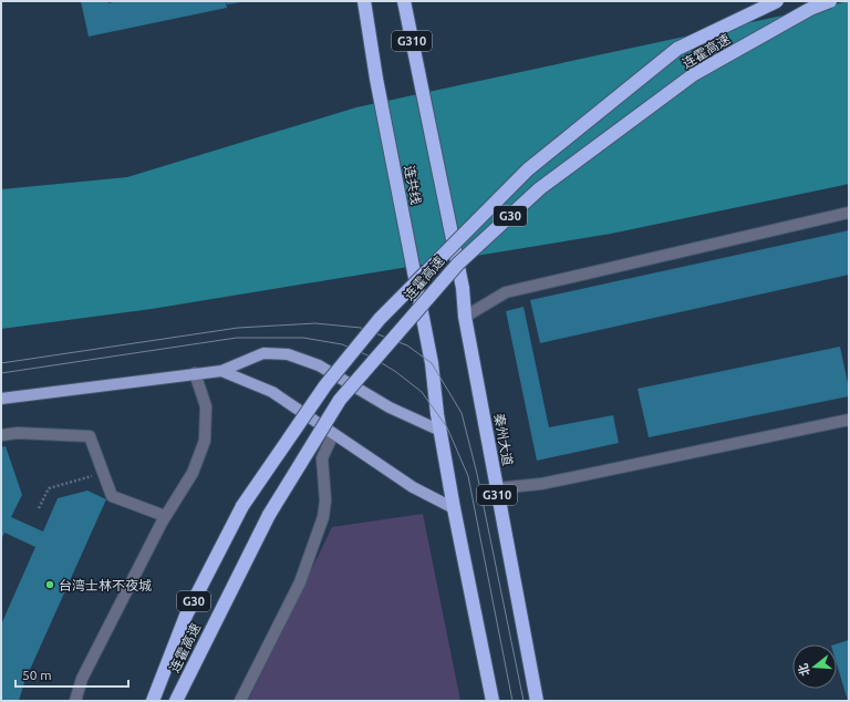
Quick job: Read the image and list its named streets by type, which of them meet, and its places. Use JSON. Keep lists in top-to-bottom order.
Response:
{
  "streets": {
    "highway": [
      "G310",
      "连霍高速",
      "连共线",
      "G30",
      "秦州大道"
    ]
  },
  "crossings": [
    ["G310", "连共线"],
    ["连共线", "秦州大道"]
  ],
  "places": ["台湾士林不夜城"],
  "scale_bar": "50 m",
  "north": "left"
}
